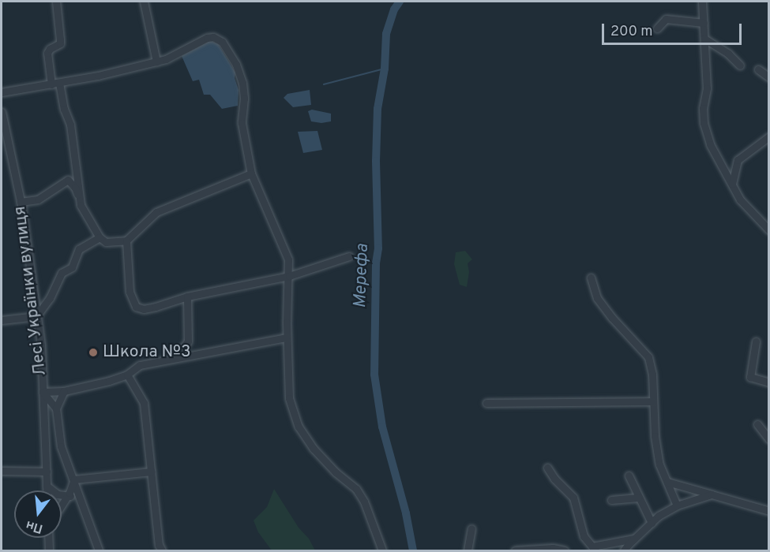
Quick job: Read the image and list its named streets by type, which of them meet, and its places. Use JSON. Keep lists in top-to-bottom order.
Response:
{
  "streets": {
    "street": ["Лесі Українки вулиця"]
  },
  "water": ["Мерефа"],
  "places": ["Школа №3"],
  "scale_bar": "200 m",
  "north": "bottom"
}
